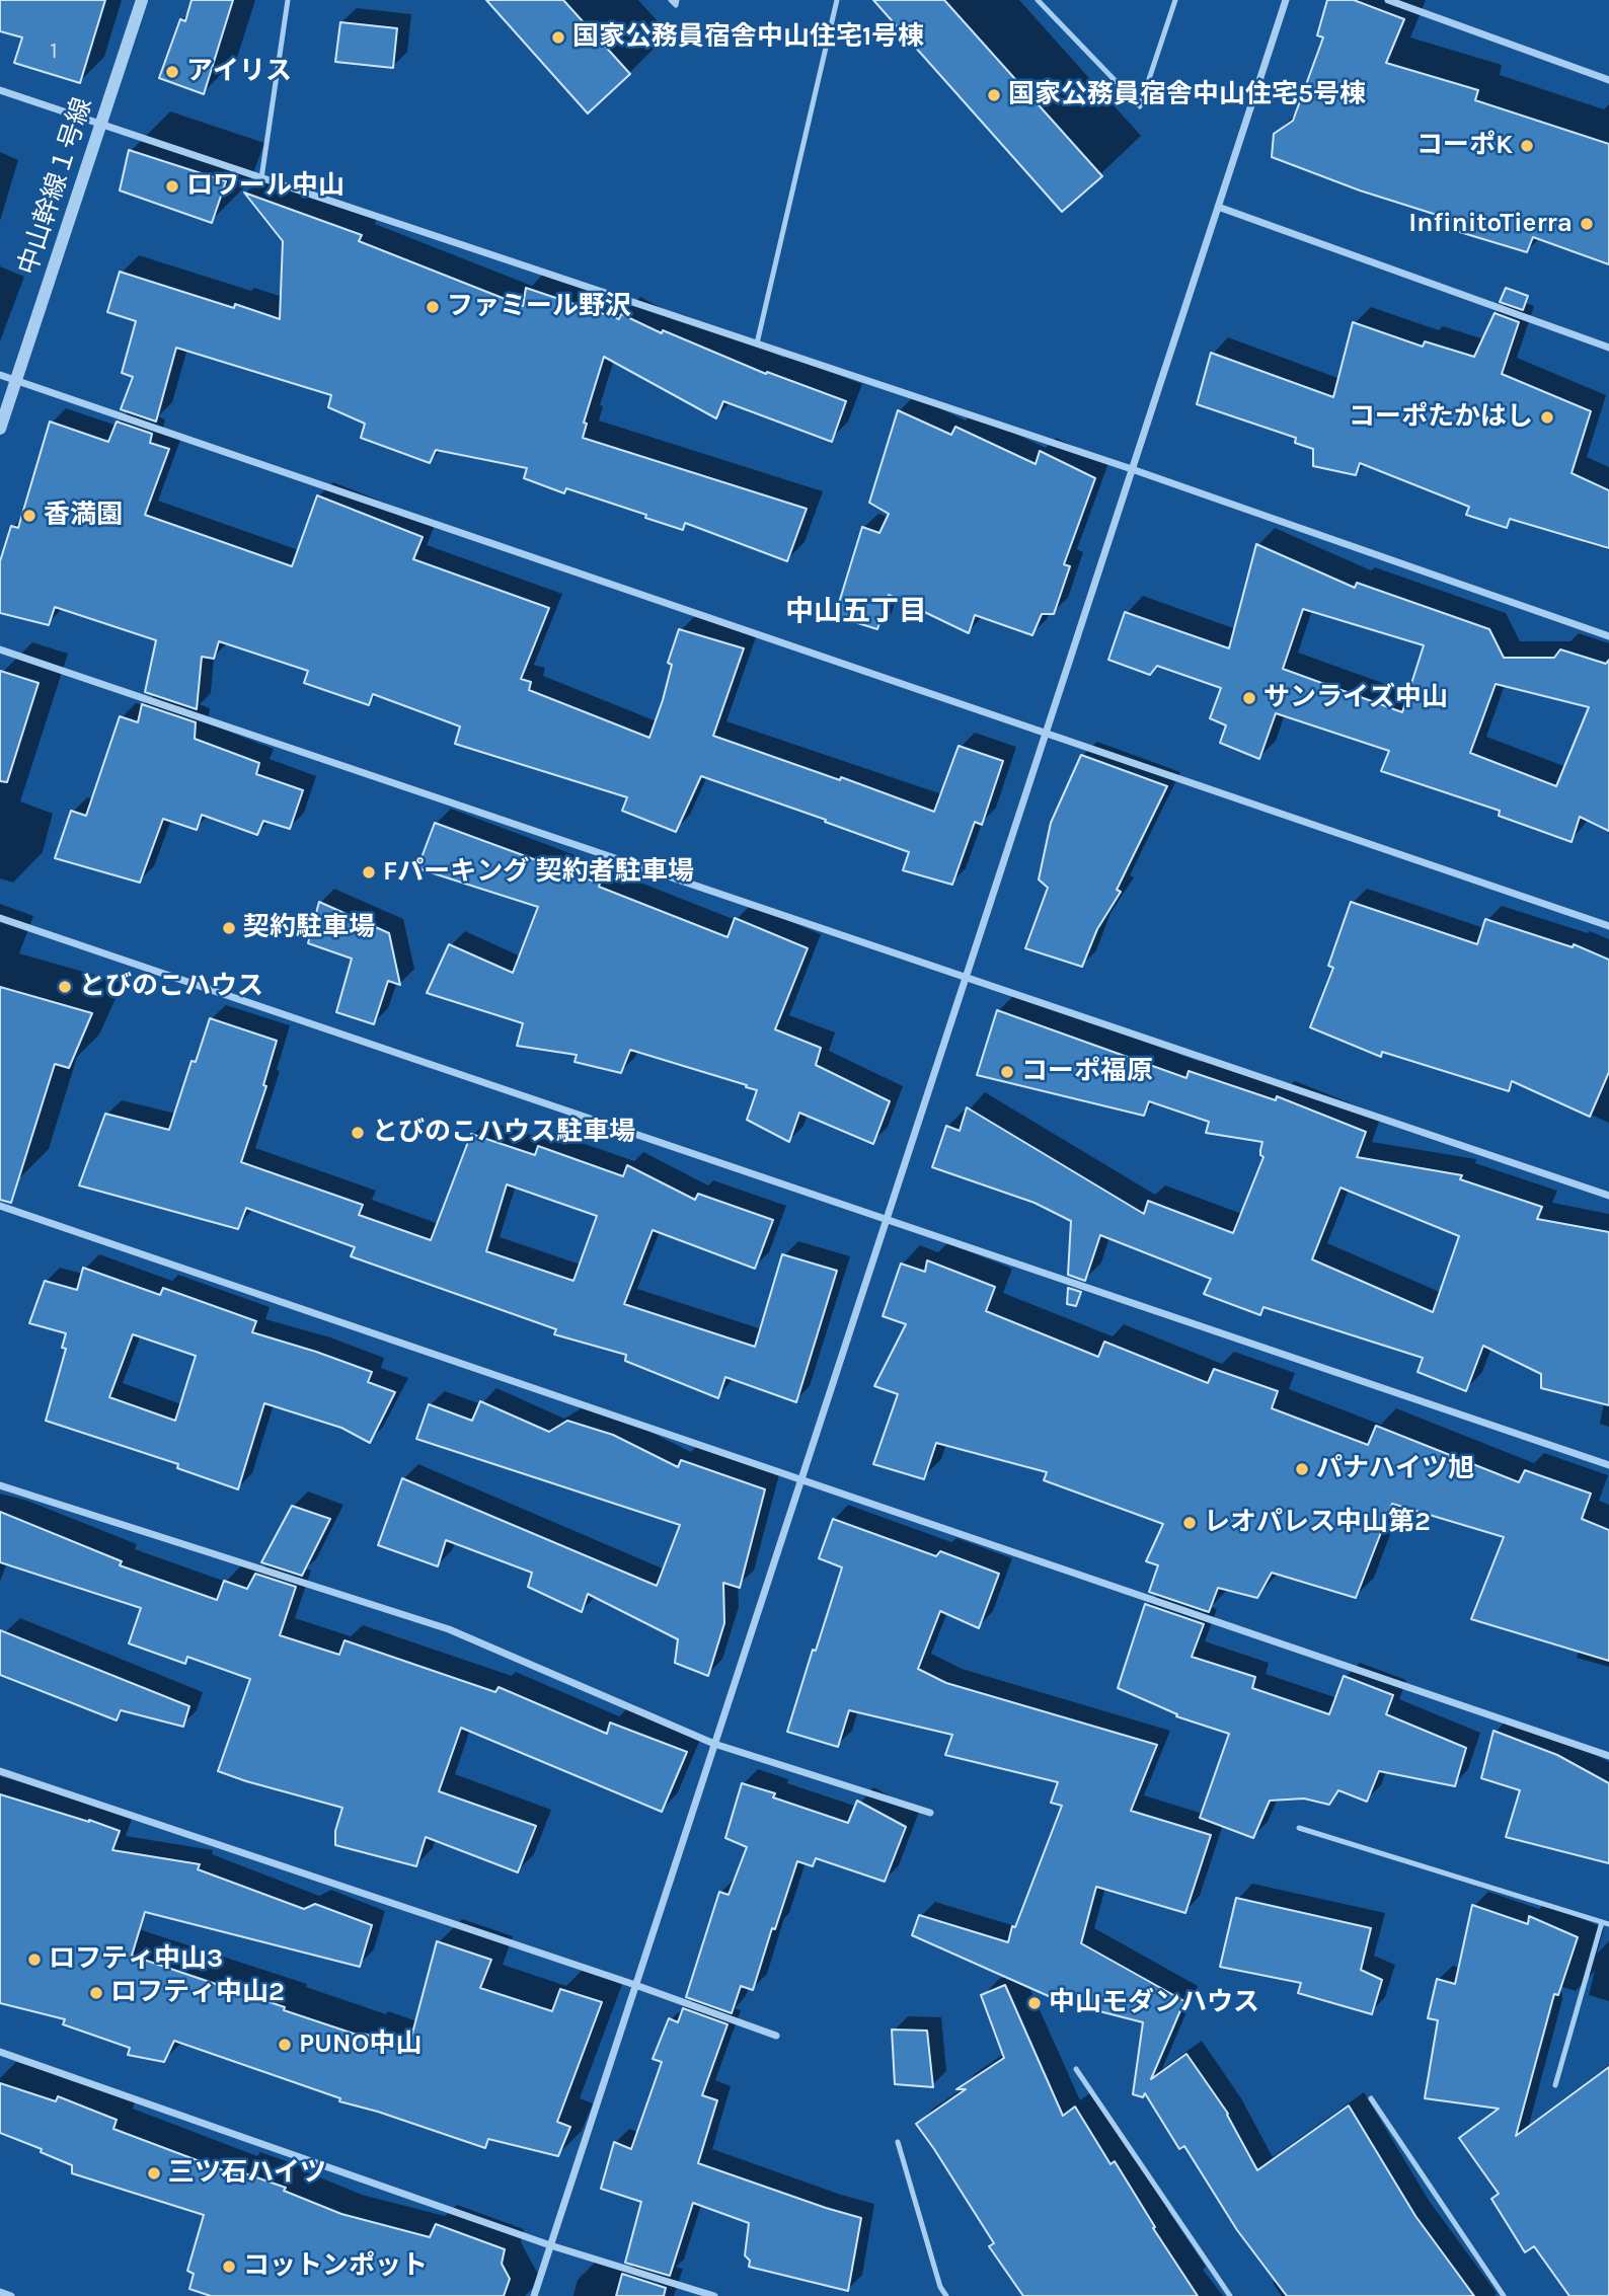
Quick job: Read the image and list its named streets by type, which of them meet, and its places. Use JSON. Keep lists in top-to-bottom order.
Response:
{
  "streets": {
    "street": ["中山幹線１号線"]
  },
  "districts": ["中山五丁目"],
  "places": [
    "国家公務員宿舎中山住宅1号棟",
    "アイリス",
    "国家公務員宿舎中山住宅5号棟",
    "コーポK",
    "ロワール中山",
    "InfinitoTierra",
    "ファミール野沢",
    "コーポたかはし",
    "香満園",
    "サンライズ中山",
    "Fパーキング 契約者駐車場",
    "契約駐車場",
    "とびのこハウス",
    "コーポ福原",
    "とびのこハウス駐車場",
    "パナハイツ旭",
    "レオパレス中山第2",
    "ロフティ中山3",
    "ロフティ中山2",
    "中山モダンハウス",
    "PUNO中山",
    "三ツ石ハイツ",
    "コットンポット"
  ],
  "house_numbers": ["1"]
}
